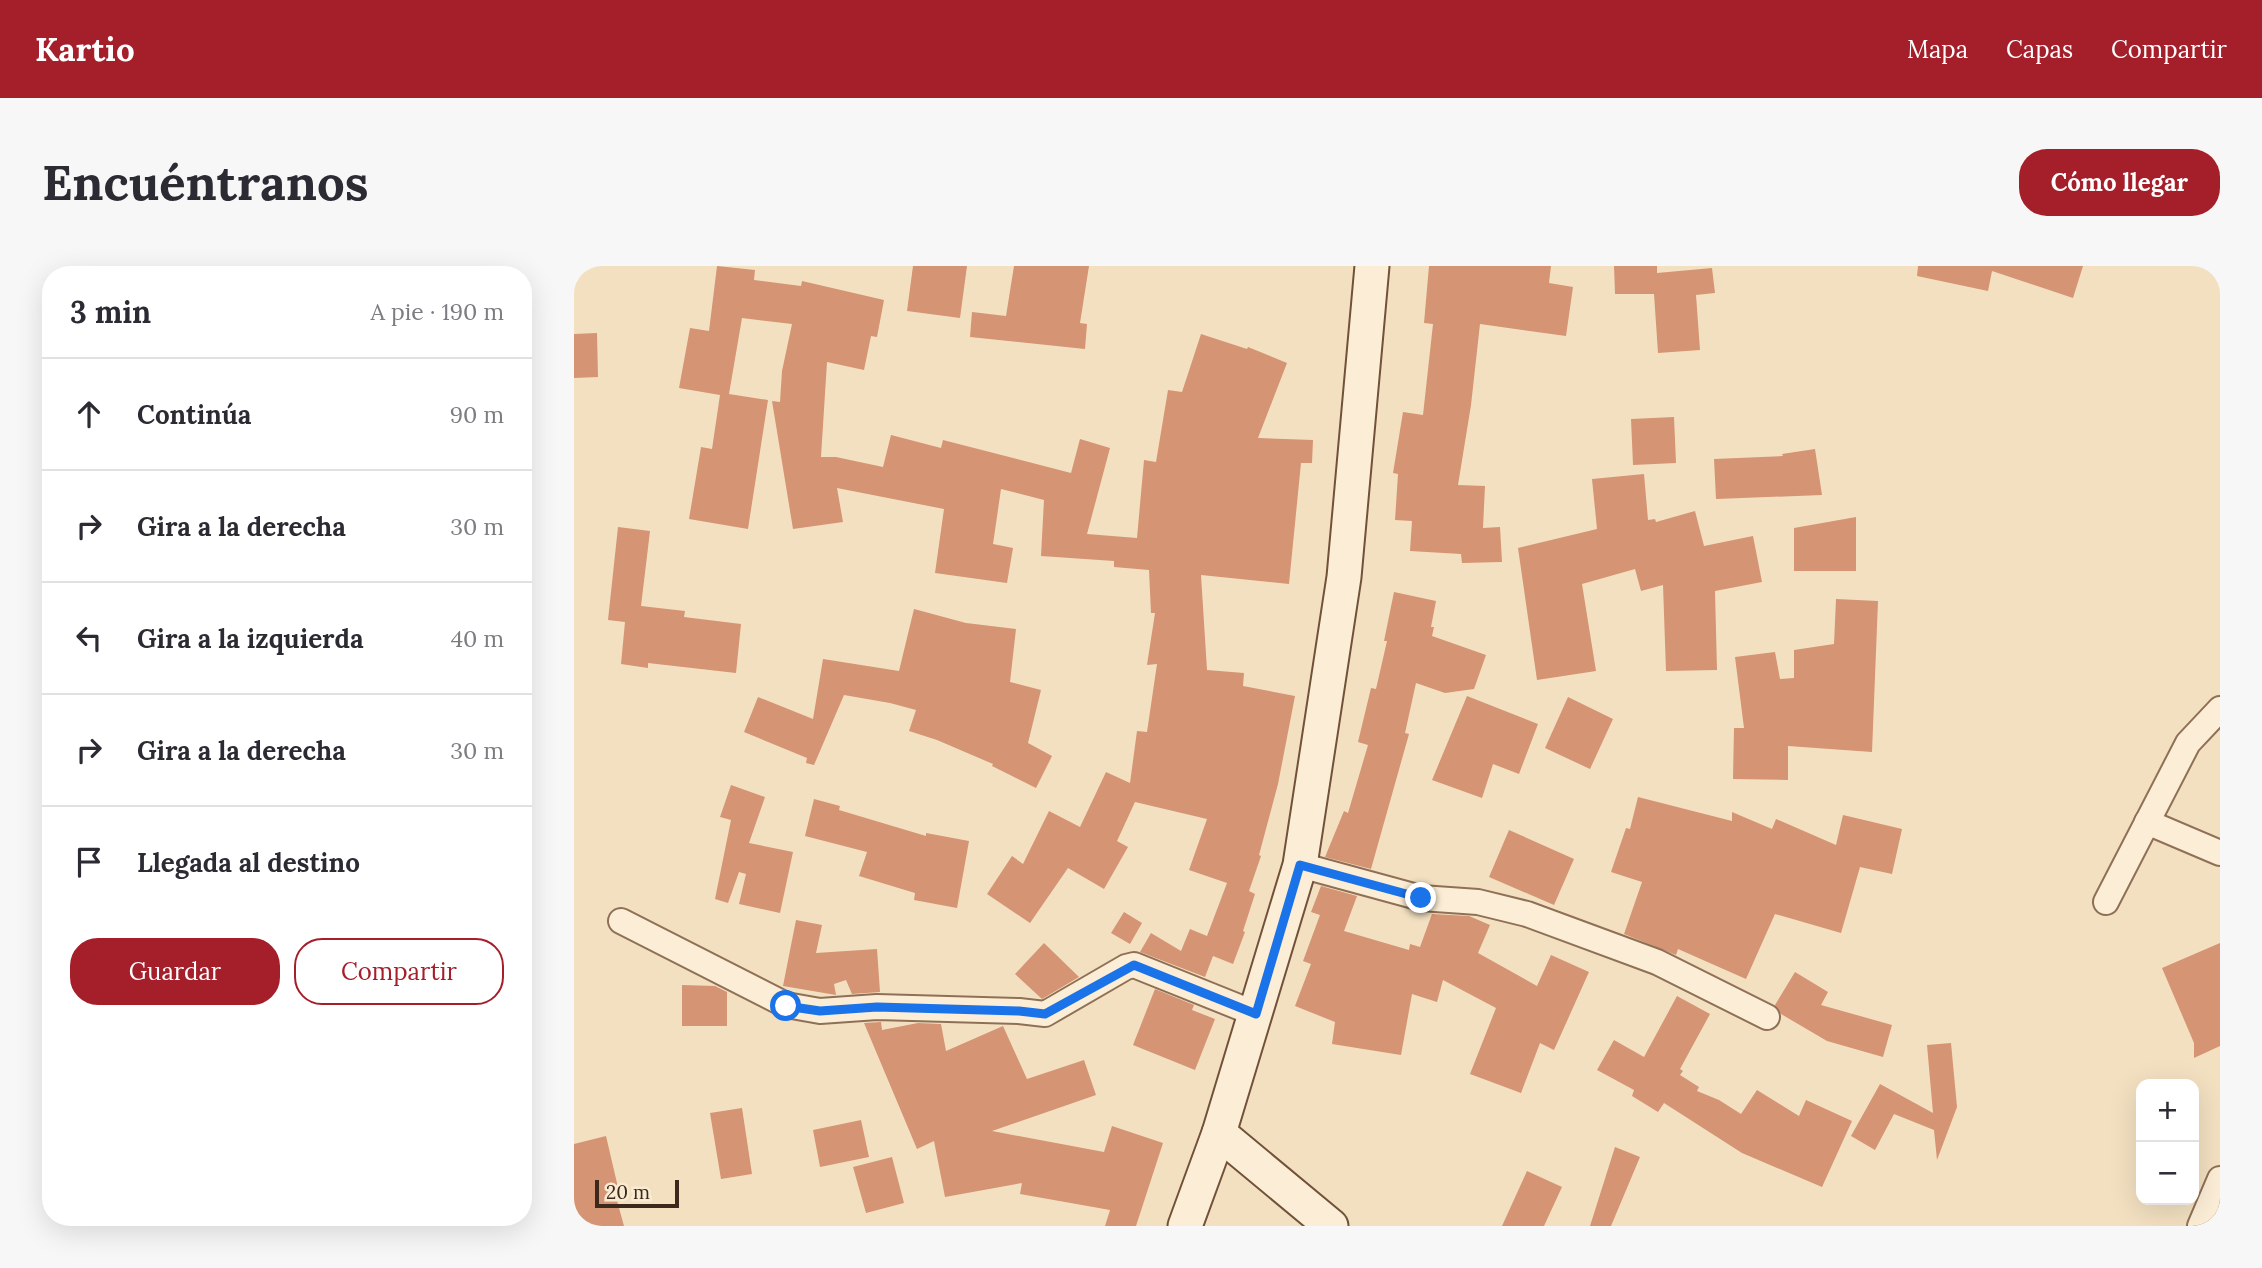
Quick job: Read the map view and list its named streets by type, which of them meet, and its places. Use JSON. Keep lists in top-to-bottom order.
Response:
{
  "scale_bar": "20 m",
  "page": {
    "header": "Kartio",
    "nav": ["Mapa", "Capas", "Compartir"],
    "buttons": [
      "Cómo llegar",
      ["Guardar", "Compartir"]
    ],
    "title": "Encuéntranos",
    "heading": ["3 min", "A pie · 190 m"],
    "list": [
      ["Continúa", "90 m"],
      ["Gira a la derecha", "30 m"],
      ["Gira a la izquierda", "40 m"],
      ["Gira a la derecha", "30 m"],
      "Llegada al destino"
    ],
    "map_buttons": ["+", "−"],
    "scale": "20 m"
  }
}
